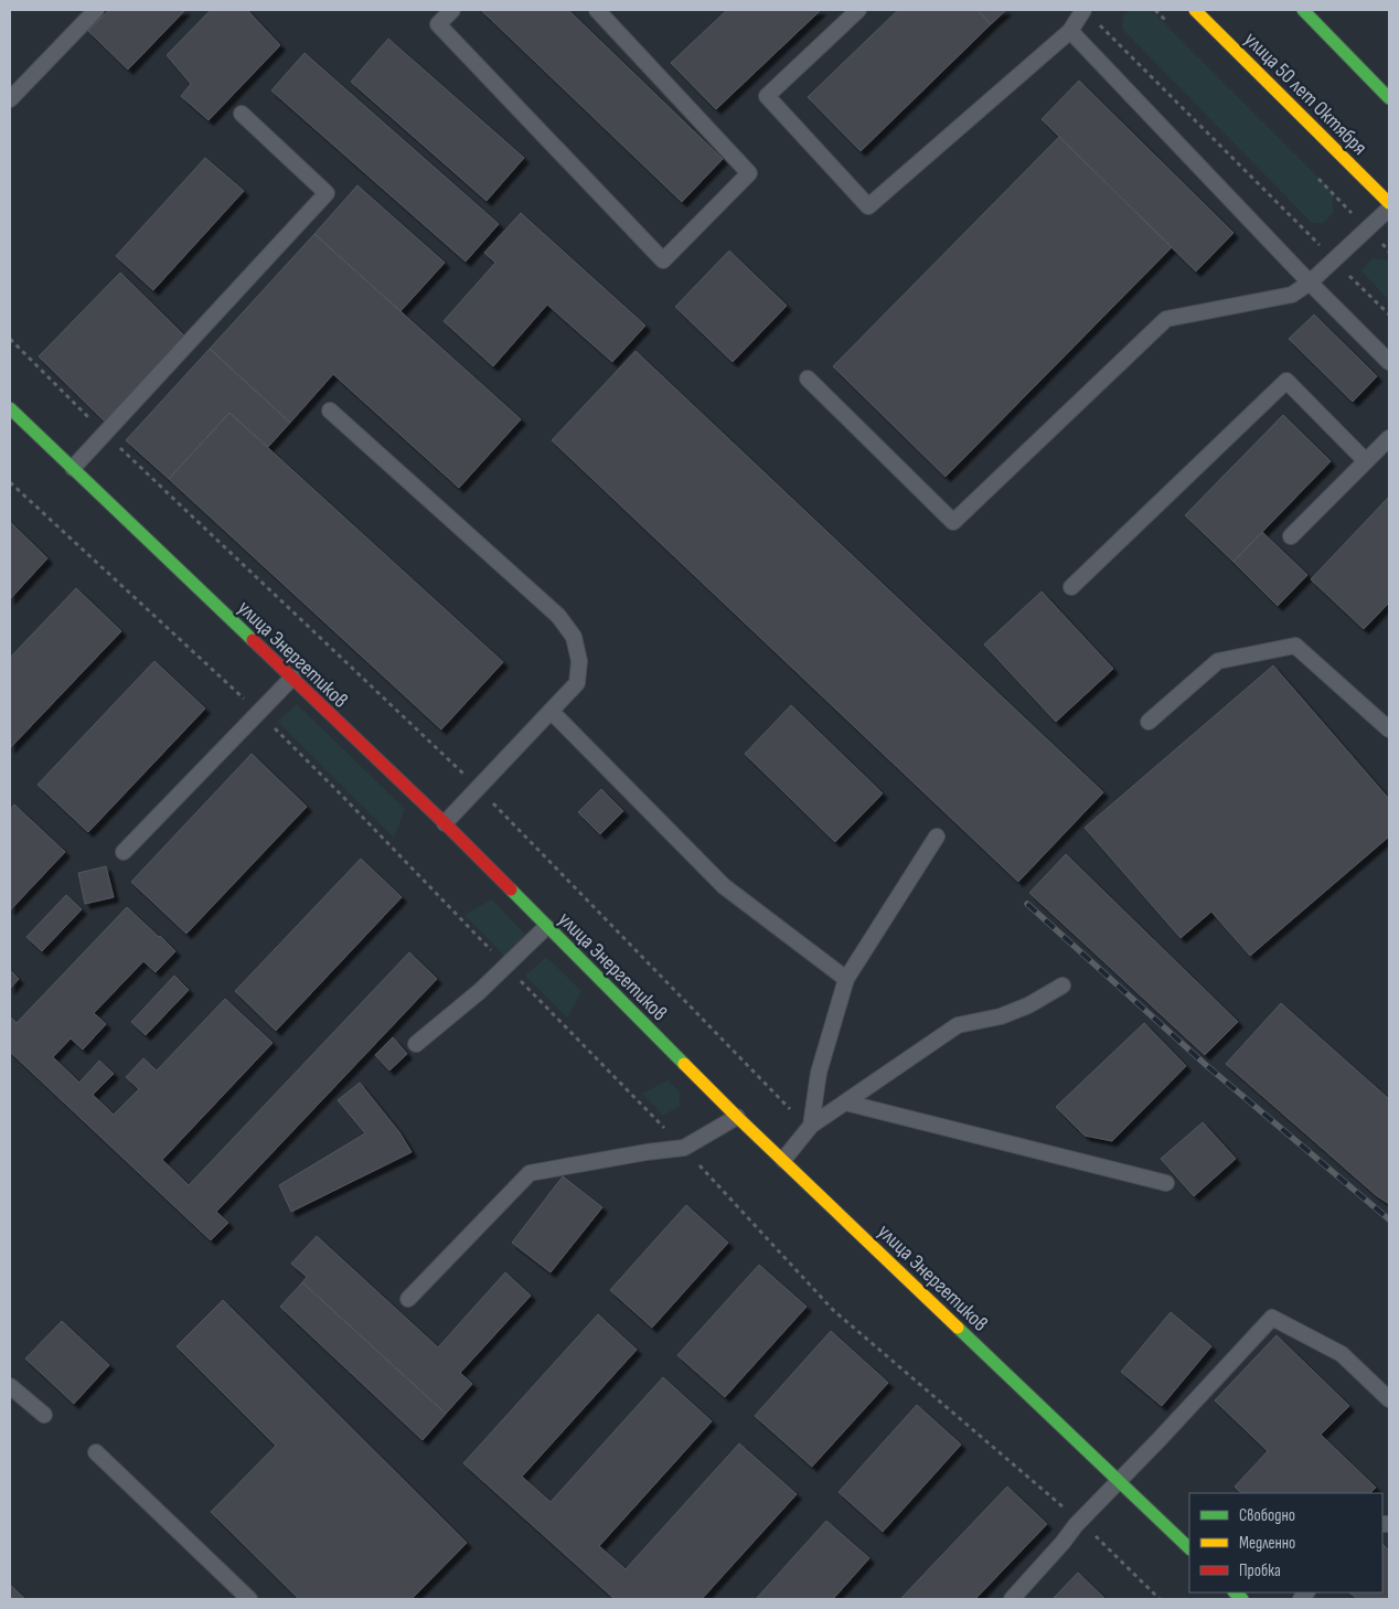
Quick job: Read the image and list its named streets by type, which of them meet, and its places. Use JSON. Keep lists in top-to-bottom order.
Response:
{
  "streets": {
    "street": ["улица 50 лет Октября", "улица Энергетиков"]
  },
  "legend": ["Свободно", "Медленно", "Пробка"]
}
